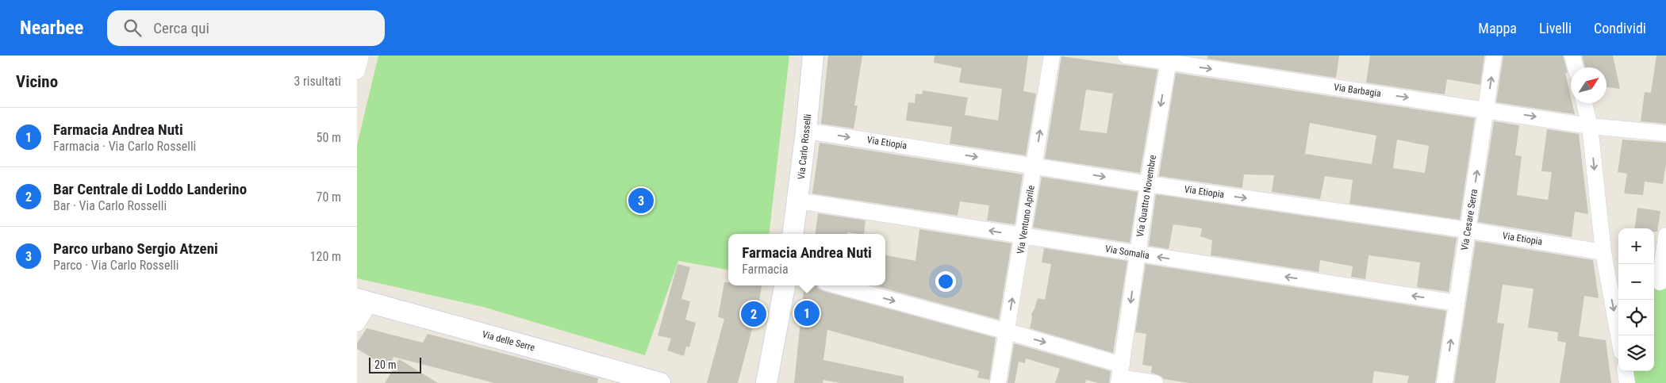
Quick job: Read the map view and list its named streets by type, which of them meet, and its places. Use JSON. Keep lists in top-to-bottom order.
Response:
{
  "streets": {
    "street": [
      "Via Barbagia",
      "Via Etiopia",
      "Via Carlo Rosselli",
      "Via Quattro Novembre",
      "Via Ventuno Aprile",
      "Via Cesare Serra",
      "Via Somalia",
      "Via delle Serre"
    ]
  },
  "crossings": [
    ["Via Barbagia", "Via Quattro Novembre"],
    ["Via Barbagia", "Via Cesare Serra"],
    ["Via Etiopia", "Via Carlo Rosselli"],
    ["Via Etiopia", "Via Quattro Novembre"],
    ["Via Etiopia", "Via Ventuno Aprile"],
    ["Via Etiopia", "Via Cesare Serra"],
    ["Via Carlo Rosselli", "Via Somalia"],
    ["Via Quattro Novembre", "Via Somalia"],
    ["Via Ventuno Aprile", "Via Somalia"],
    ["Via Cesare Serra", "Via Somalia"]
  ],
  "one_way": [
    "Via Barbagia",
    "Via Etiopia",
    "Via Quattro Novembre",
    "Via Ventuno Aprile"
  ],
  "scale_bar": "20 m",
  "north": "top right",
  "page": {
    "header": "Nearbee",
    "search": "Cerca qui",
    "nav": ["Mappa", "Livelli", "Condividi"],
    "heading": ["Vicino", "3 risultati"],
    "list": [
      {
        "mark": "1",
        "name": "Farmacia Andrea Nuti",
        "note": "Farmacia · Via Carlo Rosselli",
        "value": "50 m"
      },
      {
        "mark": "2",
        "name": "Bar Centrale di Loddo Landerino",
        "note": "Bar · Via Carlo Rosselli",
        "value": "70 m"
      },
      {
        "mark": "3",
        "name": "Parco urbano Sergio Atzeni",
        "note": "Parco · Via Carlo Rosselli",
        "value": "120 m"
      }
    ],
    "pins": ["3", "1", "2"],
    "map_buttons": ["+", "−"],
    "popup": ["Farmacia Andrea Nuti", "Farmacia"],
    "scale": "20 m"
  }
}
